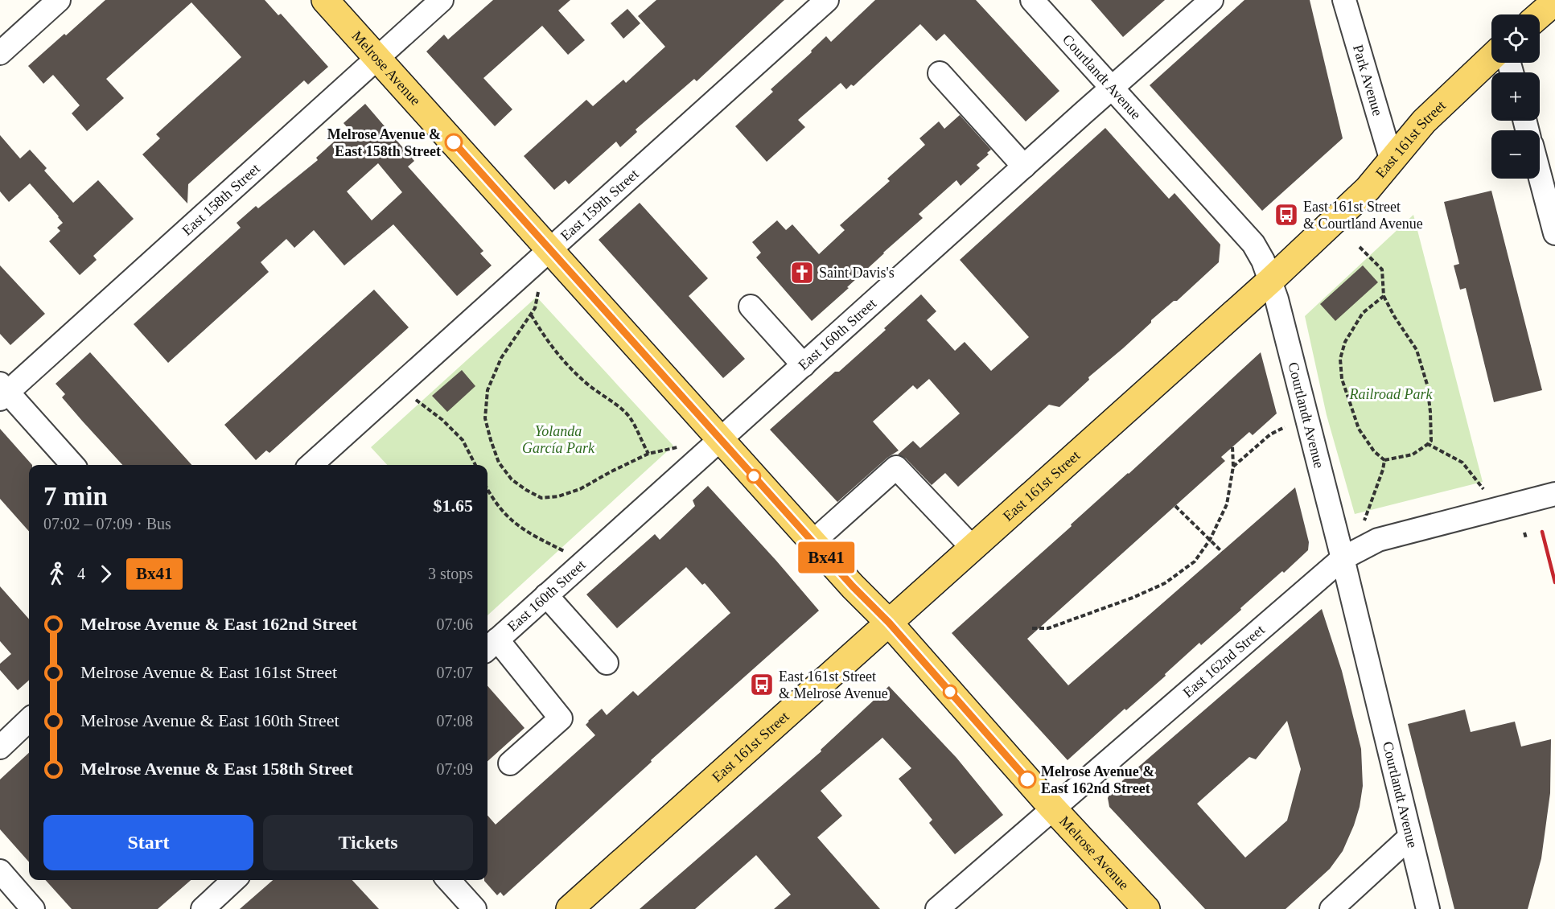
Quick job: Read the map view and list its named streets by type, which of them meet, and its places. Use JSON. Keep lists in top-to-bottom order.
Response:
{
  "streets": {
    "main road": ["Melrose Avenue", "East 161st Street"],
    "street": [
      "Courtlandt Avenue",
      "Park Avenue",
      "East 158th Street",
      "East 159th Street",
      "East 160th Street",
      "East 162nd Street"
    ]
  },
  "crossings": [
    ["Melrose Avenue", "East 161st Street"],
    ["Melrose Avenue", "East 158th Street"],
    ["Melrose Avenue", "East 159th Street"],
    ["Melrose Avenue", "East 160th Street"],
    ["Melrose Avenue", "East 162nd Street"],
    ["Courtlandt Avenue", "East 161st Street"],
    ["Courtlandt Avenue", "East 160th Street"],
    ["Courtlandt Avenue", "East 162nd Street"],
    ["Park Avenue", "East 161st Street"]
  ],
  "parks": ["Railroad Park", "Yolanda García Park"],
  "places": {
    "other": ["Melrose Avenue & East 158th Street", "Melrose Avenue & East 162nd Street"],
    "bus stop": ["East 161st Street & Courtland Avenue", "East 161st Street & Melrose Avenue"],
    "church": ["Saint Davis's"]
  },
  "lines": ["bus line Bx41"],
  "page": {
    "on_map": "Bx41",
    "map_buttons": ["+", "−"],
    "heading": ["7 min", "07:02 – 07:09 · Bus", "$1.65"],
    "legs": ["4", "Bx41", "3 stops"],
    "list": [
      {
        "name": "Melrose Avenue & East 162nd Street",
        "value": "07:06"
      },
      {
        "name": "Melrose Avenue & East 161st Street",
        "value": "07:07"
      },
      {
        "name": "Melrose Avenue & East 160th Street",
        "value": "07:08"
      },
      {
        "name": "Melrose Avenue & East 158th Street",
        "value": "07:09"
      }
    ],
    "buttons": ["Start", "Tickets"]
  }
}
